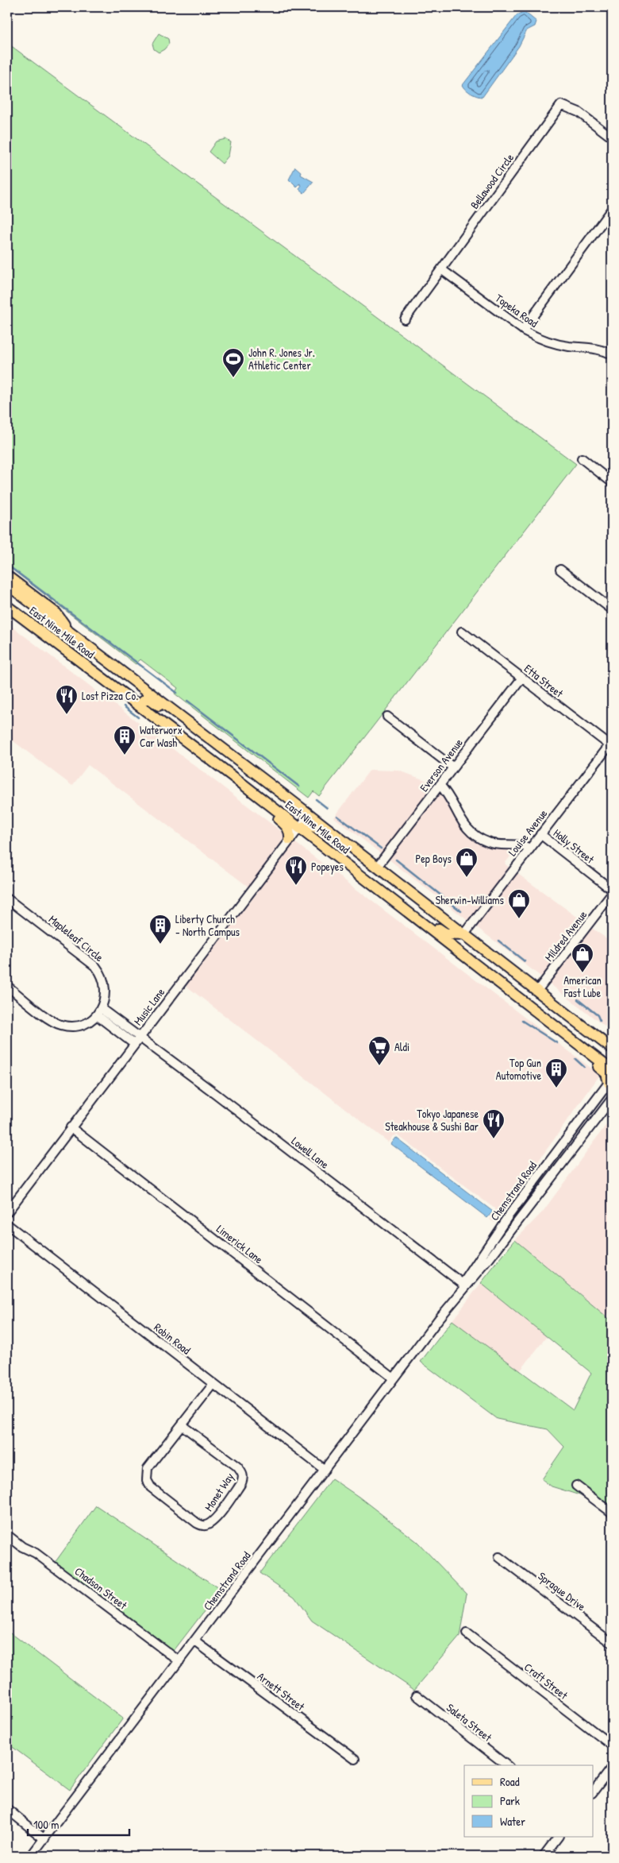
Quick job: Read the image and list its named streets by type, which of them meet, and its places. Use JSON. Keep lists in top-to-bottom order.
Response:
{
  "streets": {
    "main road": ["East Nine Mile Road"],
    "street": [
      "Bellawood Circle",
      "Topeka Road",
      "Etta Street",
      "Everson Avenue",
      "Louise Avenue",
      "Holly Street",
      "Mildred Avenue",
      "Mapleleaf Circle",
      "Music Lane",
      "Lowell Lane",
      "Chemstrand Road",
      "Limerick Lane",
      "Robin Road",
      "Monet Way",
      "Chadson Street",
      "Sprague Drive",
      "Craft Street",
      "Arnett Street",
      "Saleta Street"
    ]
  },
  "crossings": [
    ["Bellawood Circle", "Topeka Road"],
    ["East Nine Mile Road", "Everson Avenue"],
    ["East Nine Mile Road", "Louise Avenue"],
    ["East Nine Mile Road", "Mildred Avenue"],
    ["East Nine Mile Road", "Music Lane"],
    ["Etta Street", "Everson Avenue"],
    ["Etta Street", "Louise Avenue"],
    ["Louise Avenue", "Holly Street"],
    ["Music Lane", "Lowell Lane"],
    ["Music Lane", "Limerick Lane"],
    ["Lowell Lane", "Chemstrand Road"],
    ["Chemstrand Road", "Limerick Lane"],
    ["Chemstrand Road", "Robin Road"],
    ["Chemstrand Road", "Chadson Street"],
    ["Chemstrand Road", "Arnett Street"],
    ["Robin Road", "Monet Way"]
  ],
  "places": {
    "sports": ["John R. Jones Jr. Athletic Center"],
    "restaurant": ["Lost Pizza Co.", "Popeyes", "Tokyo Japanese Steakhouse & Sushi Bar"],
    "building": ["Waterworx Car Wash", "Liberty Church - North Campus", "Top Gun Automotive"],
    "shop": ["Pep Boys", "Sherwin-Williams", "American Fast Lube"],
    "supermarket": ["Aldi"]
  },
  "legend": ["Road", "Park", "Water"],
  "scale_bar": "100 m"
}
